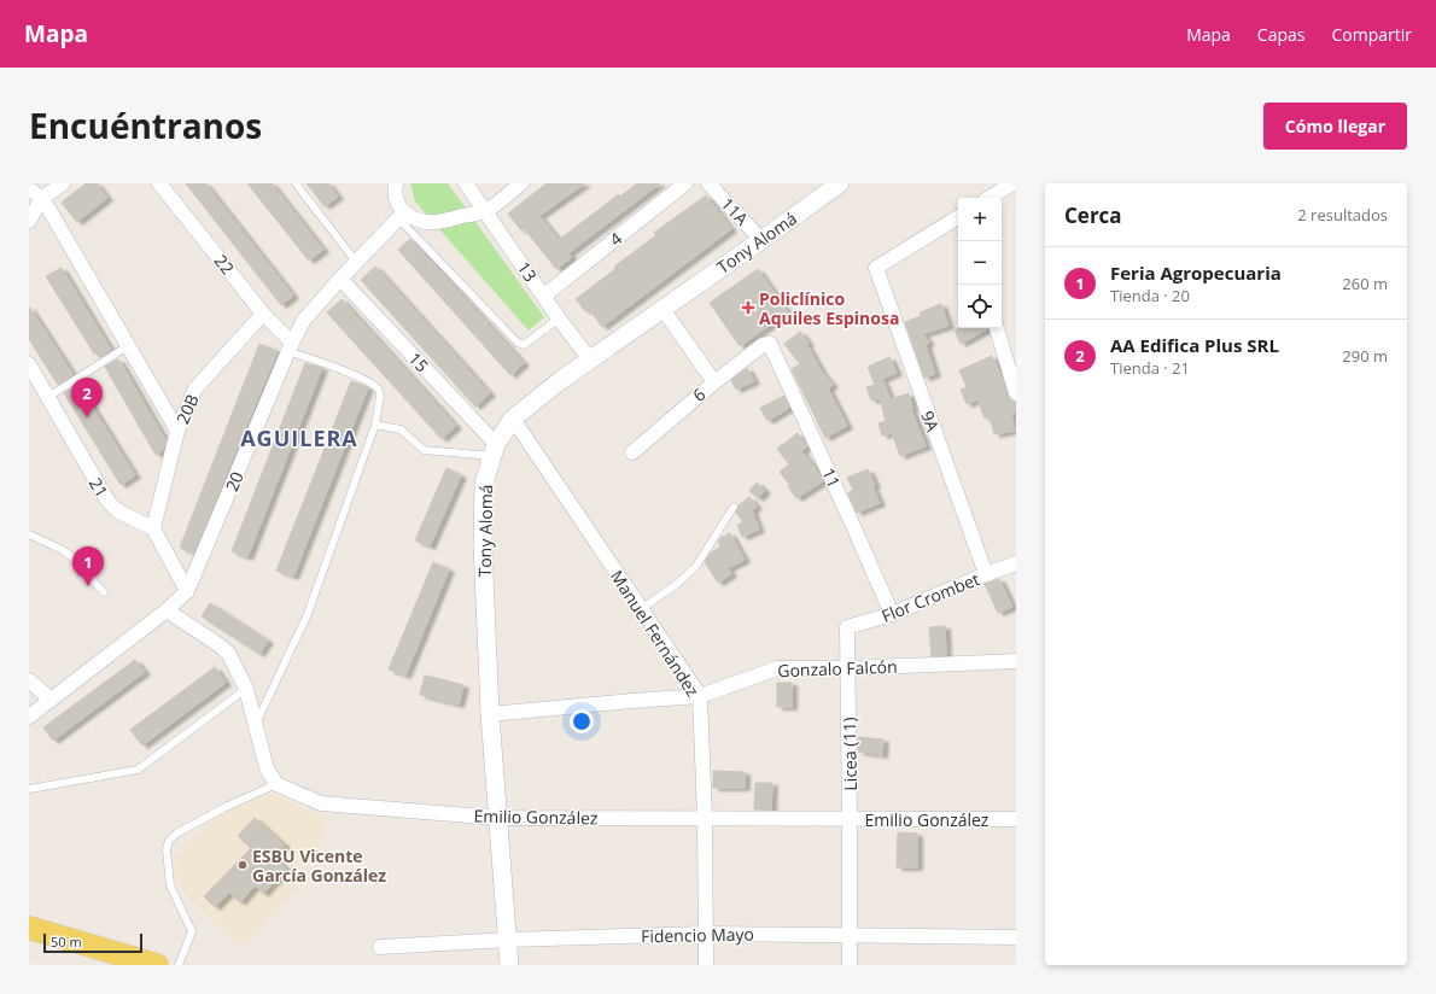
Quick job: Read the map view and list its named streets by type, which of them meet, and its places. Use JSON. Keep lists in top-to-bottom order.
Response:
{
  "streets": {
    "street": [
      "11A",
      "4",
      "Tony Alomá",
      "22",
      "13",
      "15",
      "6",
      "20B",
      "9A",
      "11",
      "20",
      "21",
      "Flor Crombet",
      "Manuel Fernández",
      "Gonzalo Falcón",
      "Licea (11)",
      "Emilio González",
      "Fidencio Mayo"
    ]
  },
  "crossings": [
    ["11A", "Tony Alomá"],
    ["4", "13"],
    ["Tony Alomá", "13"],
    ["Tony Alomá", "15"],
    ["Tony Alomá", "Manuel Fernández"],
    ["Tony Alomá", "Gonzalo Falcón"],
    ["Tony Alomá", "Emilio González"],
    ["Tony Alomá", "Fidencio Mayo"],
    ["22", "20B"],
    ["22", "20"],
    ["15", "20"],
    ["6", "11"],
    ["20B", "21"],
    ["9A", "Flor Crombet"],
    ["11", "Flor Crombet"],
    ["Flor Crombet", "Licea (11)"],
    ["Manuel Fernández", "Gonzalo Falcón"],
    ["Manuel Fernández", "Emilio González"],
    ["Manuel Fernández", "Fidencio Mayo"],
    ["Gonzalo Falcón", "Licea (11)"],
    ["Licea (11)", "Emilio González"],
    ["Licea (11)", "Fidencio Mayo"]
  ],
  "districts": ["AGUILERA"],
  "places": {
    "health": ["Policlínico Aquiles Espinosa"],
    "other": ["ESBU Vicente García González"]
  },
  "scale_bar": "50 m",
  "page": {
    "header": "Mapa",
    "nav": ["Mapa", "Capas", "Compartir"],
    "title": "Encuéntranos",
    "buttons": "Cómo llegar",
    "heading": ["Cerca", "2 resultados"],
    "map_buttons": ["+", "−"],
    "list": [
      {
        "mark": "1",
        "name": "Feria Agropecuaria",
        "note": "Tienda · 20",
        "value": "260 m"
      },
      {
        "mark": "2",
        "name": "AA Edifica Plus SRL",
        "note": "Tienda · 21",
        "value": "290 m"
      }
    ],
    "pins": ["2", "1"],
    "scale": "50 m"
  }
}
